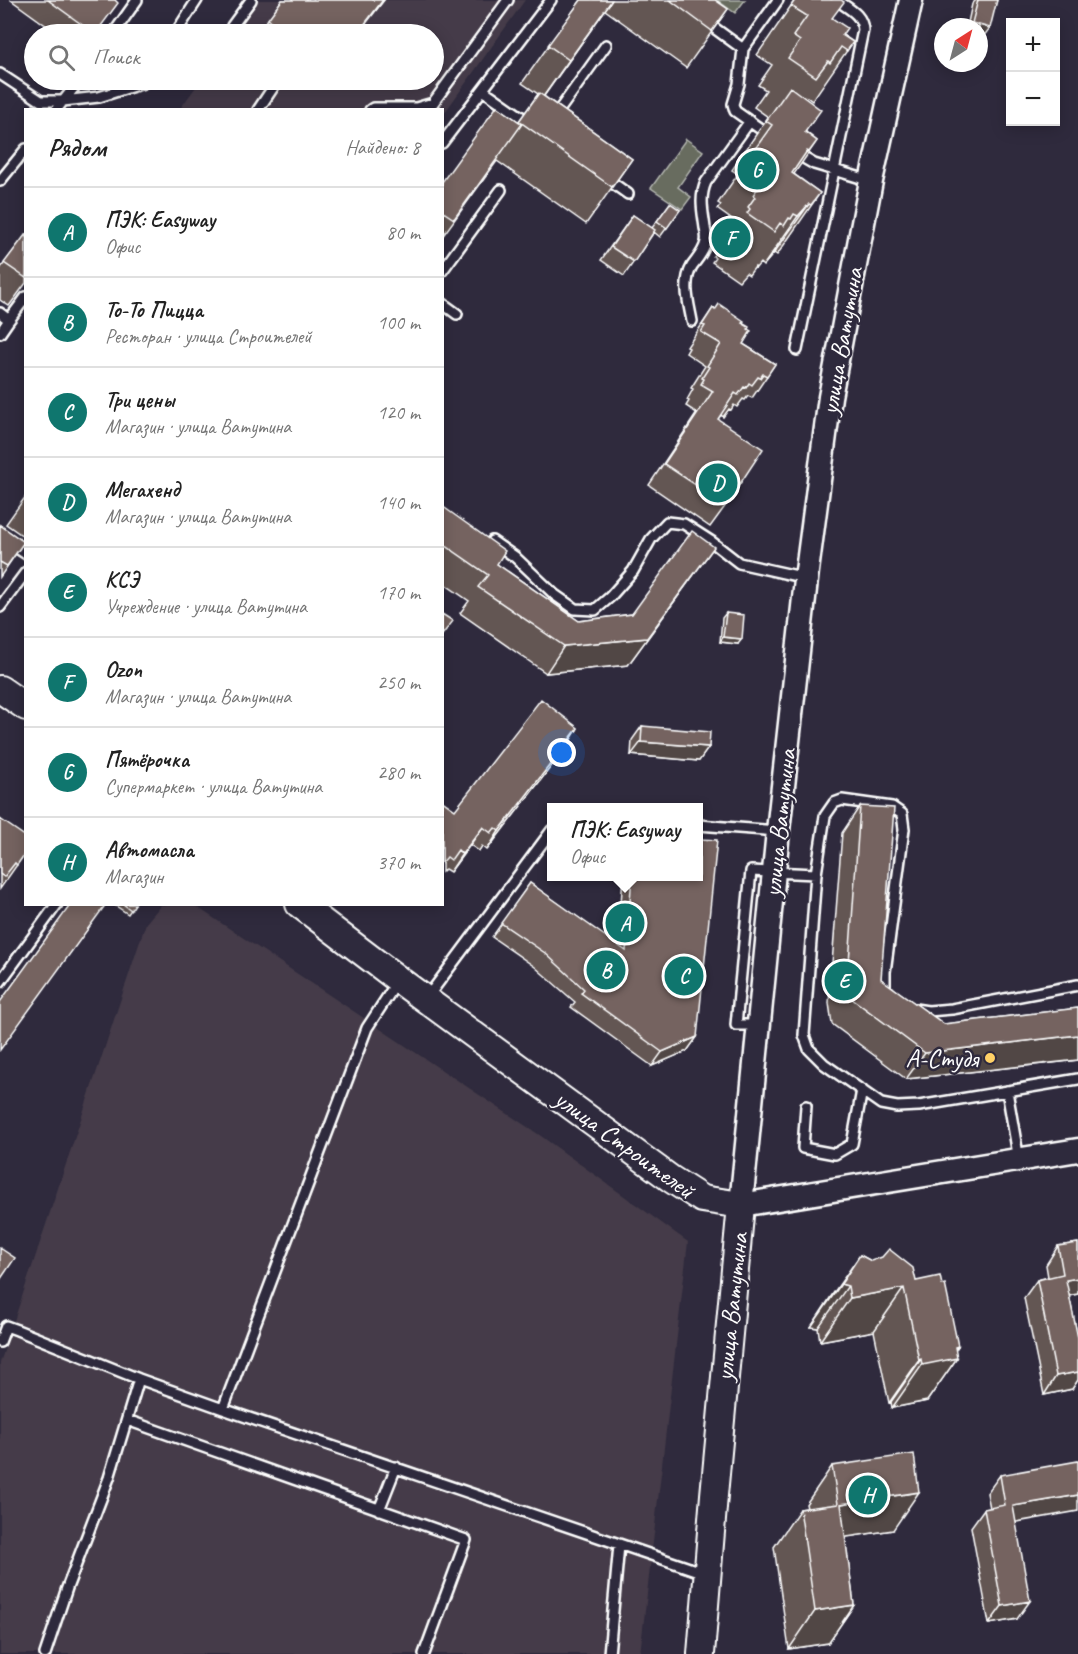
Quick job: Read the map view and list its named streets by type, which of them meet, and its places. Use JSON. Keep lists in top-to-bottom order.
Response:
{
  "streets": {
    "main road": ["улица Ватутина", "улица Строителей"]
  },
  "crossings": [
    ["улица Ватутина", "улица Строителей"]
  ],
  "places": ["А-Студя"],
  "north": "top right",
  "page": {
    "map_buttons": ["+", "−"],
    "search": "Поиск",
    "heading": ["Рядом", "Найдено: 8"],
    "pins": [
      "G",
      "F",
      "D",
      "A",
      "B",
      "C",
      "E",
      "H"
    ],
    "list": [
      {
        "mark": "A",
        "name": "ПЭК: Easyway",
        "note": "Офис",
        "value": "80 m"
      },
      {
        "mark": "B",
        "name": "То-То Пицца",
        "note": "Ресторан · улица Строителей",
        "value": "100 m"
      },
      {
        "mark": "C",
        "name": "Три цены",
        "note": "Магазин · улица Ватутина",
        "value": "120 m"
      },
      {
        "mark": "D",
        "name": "Мегахенд",
        "note": "Магазин · улица Ватутина",
        "value": "140 m"
      },
      {
        "mark": "E",
        "name": "КСЭ",
        "note": "Учреждение · улица Ватутина",
        "value": "170 m"
      },
      {
        "mark": "F",
        "name": "Ozon",
        "note": "Магазин · улица Ватутина",
        "value": "250 m"
      },
      {
        "mark": "G",
        "name": "Пятёрочка",
        "note": "Супермаркет · улица Ватутина",
        "value": "280 m"
      },
      {
        "mark": "H",
        "name": "Автомасла",
        "note": "Магазин",
        "value": "370 m"
      }
    ],
    "popup": ["ПЭК: Easyway", "Офис"]
  }
}
